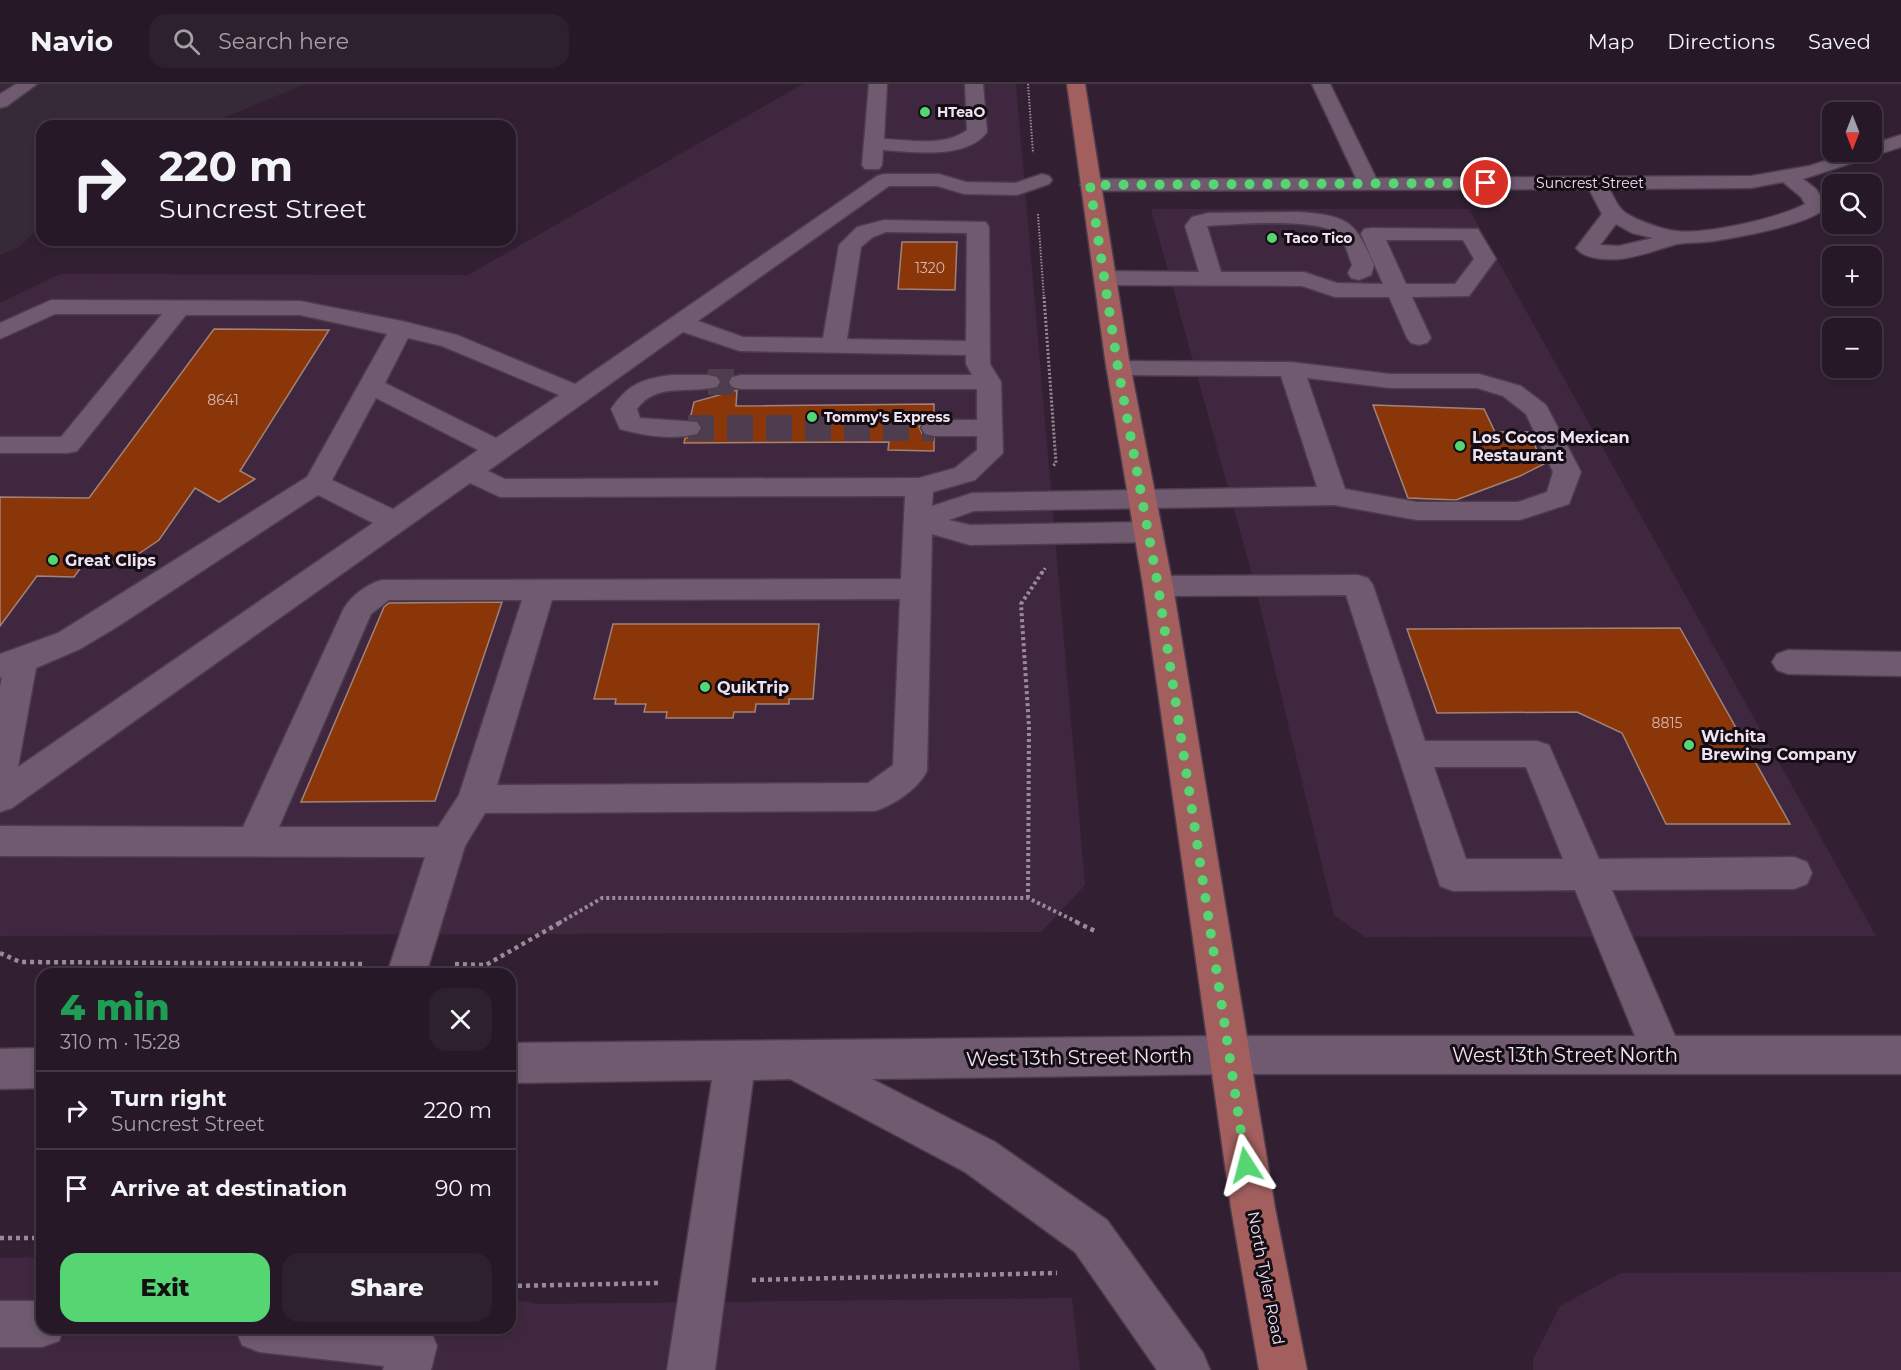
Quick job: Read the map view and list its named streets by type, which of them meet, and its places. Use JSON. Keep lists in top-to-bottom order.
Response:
{
  "streets": {
    "main road": ["North Tyler Road"],
    "street": ["Suncrest Street", "West 13th Street North"]
  },
  "crossings": [
    ["Suncrest Street", "North Tyler Road"],
    ["West 13th Street North", "North Tyler Road"]
  ],
  "places": [
    "HTeaO",
    "Taco Tico",
    "Tommy's Express",
    "Los Cocos Mexican Restaurant",
    "Great Clips",
    "QuikTrip",
    "Wichita Brewing Company"
  ],
  "house_numbers": ["1320", "8641", "8815"],
  "north": "bottom",
  "page": {
    "header": "Navio",
    "search": "Search here",
    "nav": ["Map", "Directions", "Saved"],
    "map_buttons": ["+", "−"],
    "turn": ["220 m", "Suncrest Street"],
    "heading": ["4 min", "310 m · 15:28"],
    "list": [
      {
        "name": "Turn right",
        "note": "Suncrest Street",
        "value": "220 m"
      },
      {
        "name": "Arrive at destination",
        "value": "90 m"
      }
    ],
    "buttons": ["Exit", "Share"]
  }
}
